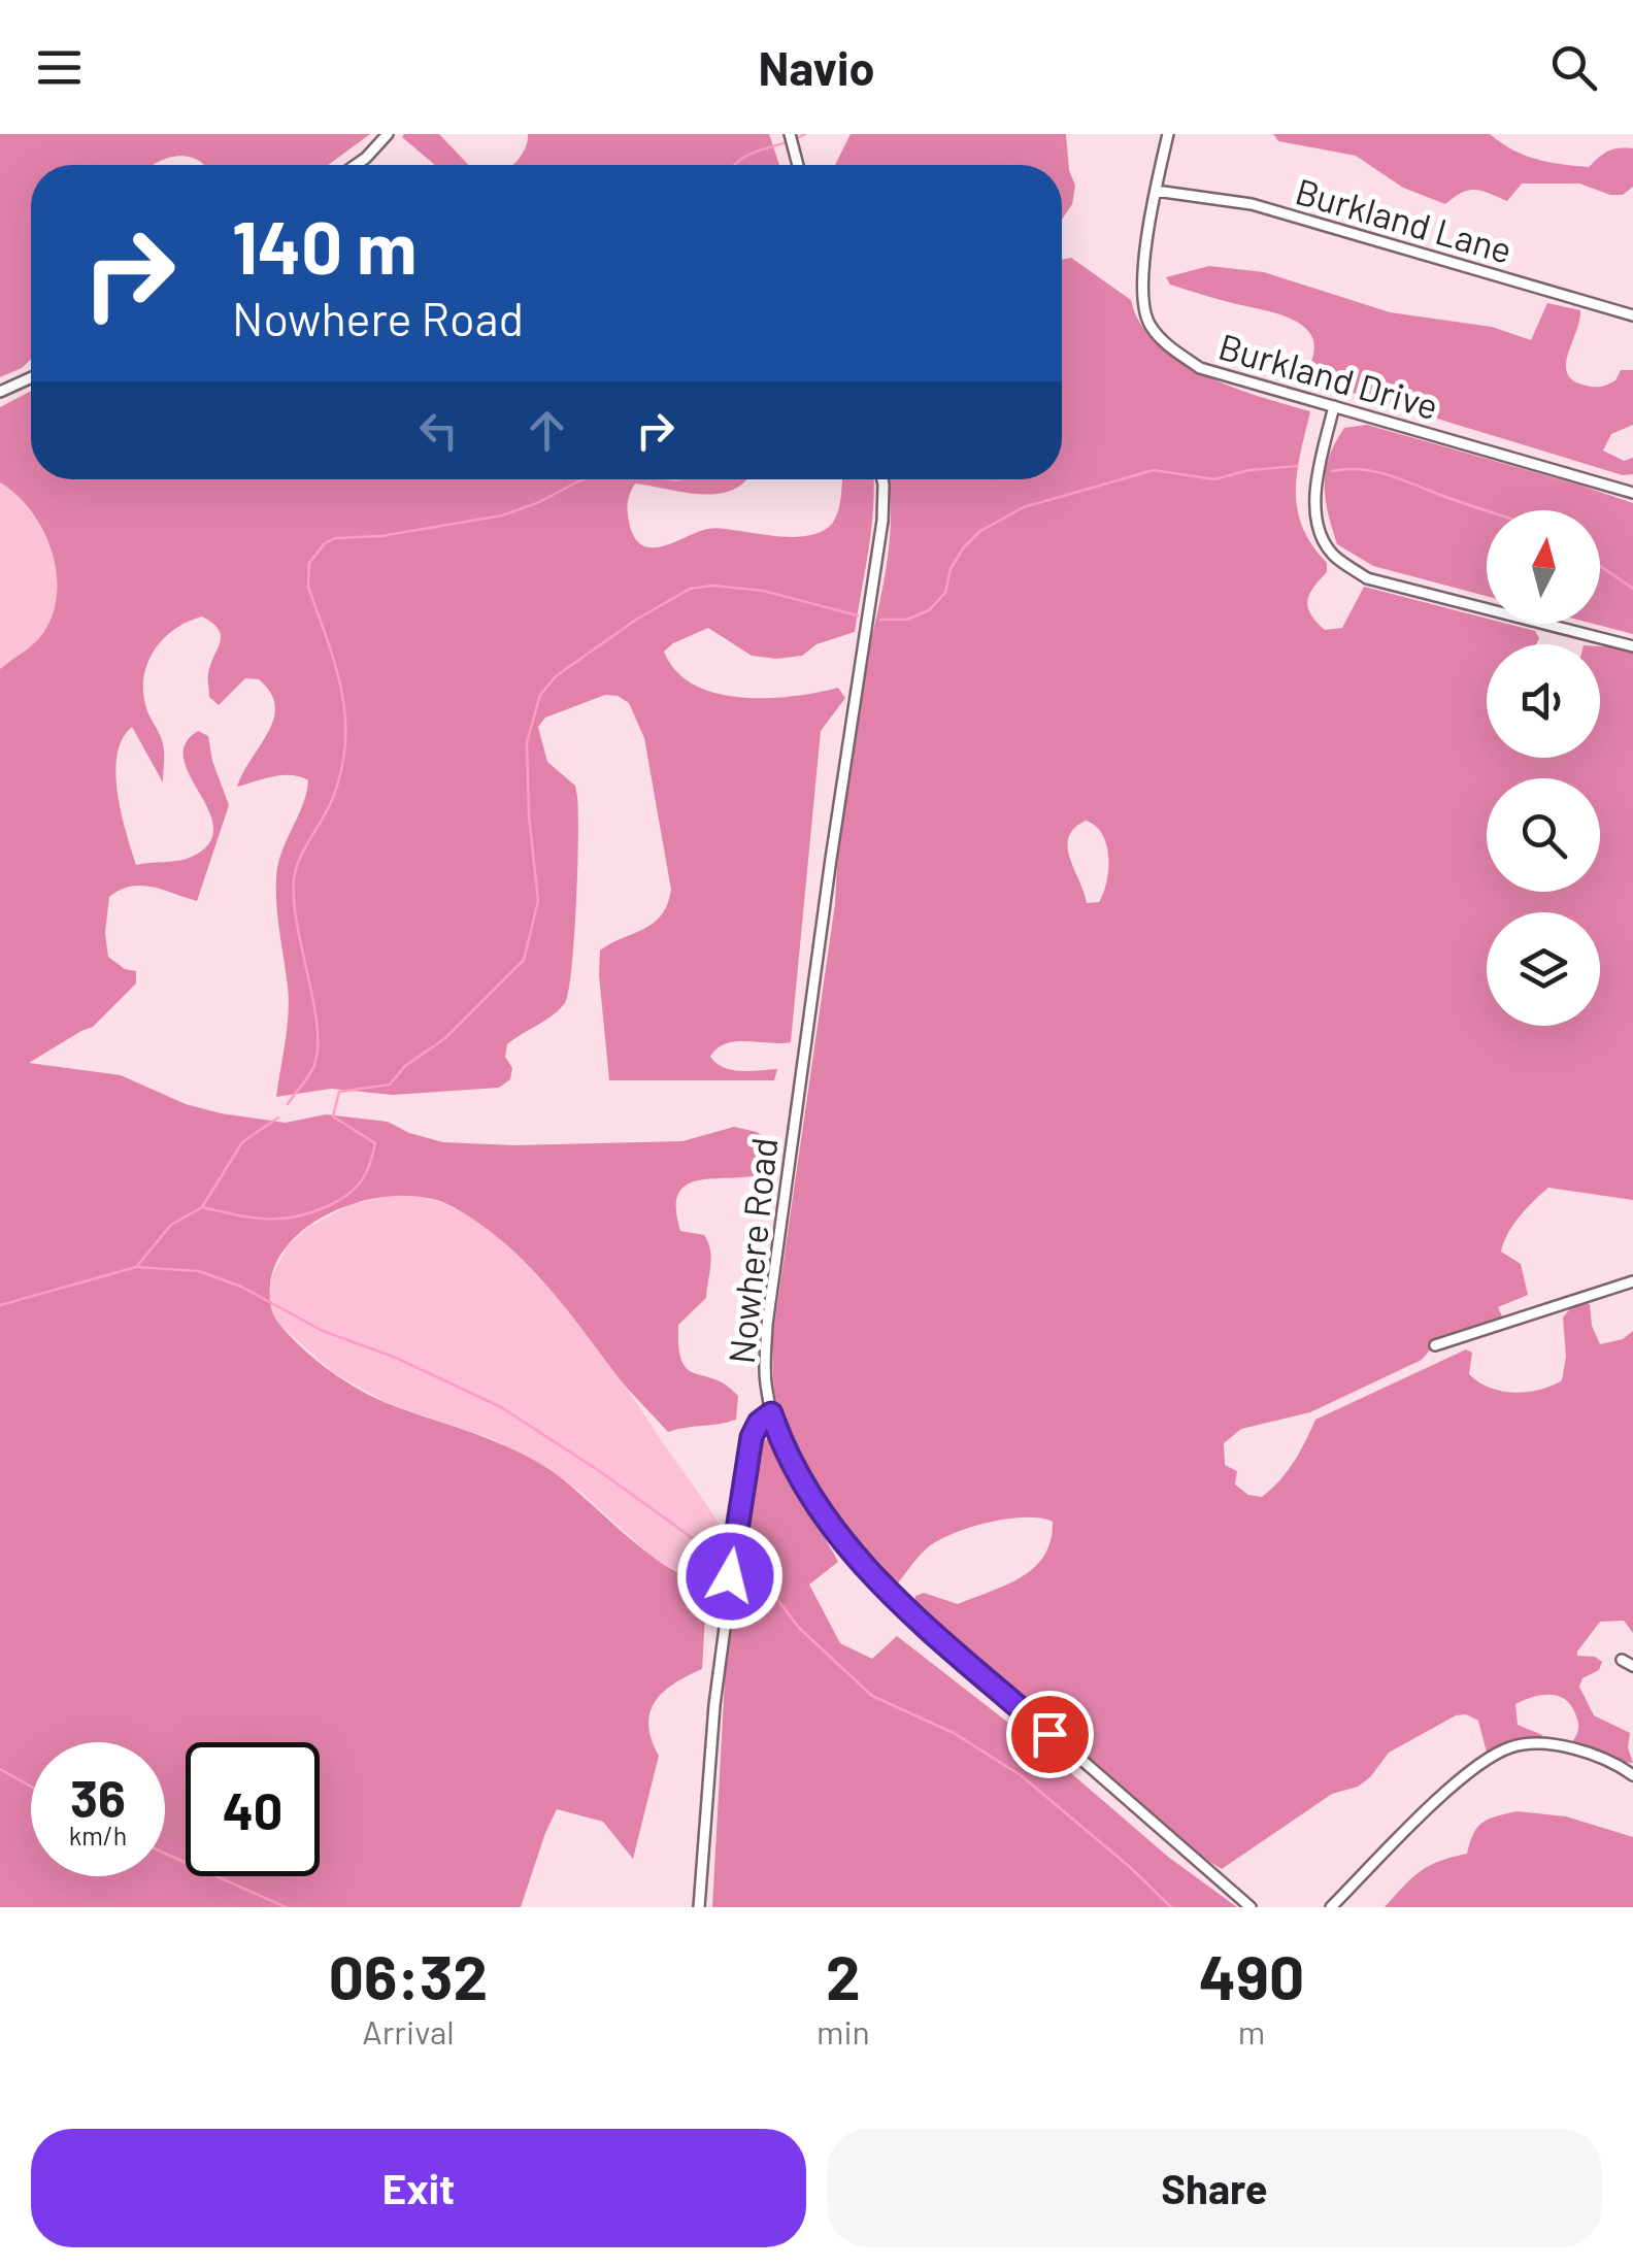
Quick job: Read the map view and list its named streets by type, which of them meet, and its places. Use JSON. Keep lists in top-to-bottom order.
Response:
{
  "streets": {
    "street": ["Burkland Lane", "Burkland Drive", "Nowhere Road"]
  },
  "crossings": [
    ["Burkland Lane", "Burkland Drive"]
  ],
  "north": "top",
  "page": {
    "header": "Navio",
    "turn": ["140 m", "Nowhere Road"],
    "speed": "36 km/h",
    "limit": "40",
    "eta": [
      "06:32",
      "Arrival",
      "2",
      "min",
      "490",
      "m"
    ],
    "buttons": ["Exit", "Share"]
  }
}
